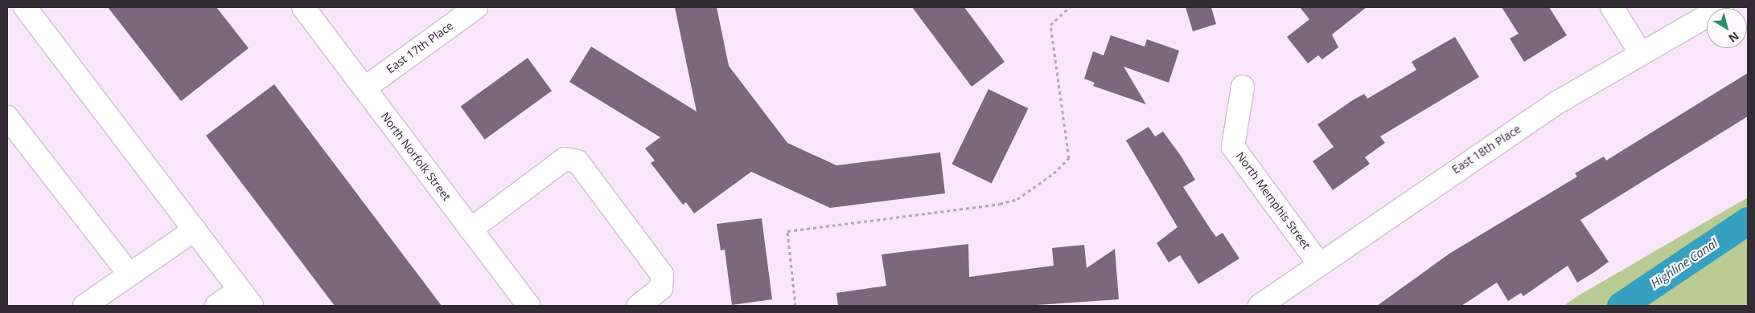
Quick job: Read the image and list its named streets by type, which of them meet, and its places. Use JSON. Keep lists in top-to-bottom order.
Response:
{
  "streets": {
    "street": [
      "East 17th Place",
      "East 18th Place",
      "North Norfolk Street",
      "North Memphis Street"
    ]
  },
  "crossings": [
    ["East 17th Place", "North Norfolk Street"],
    ["East 18th Place", "North Memphis Street"]
  ],
  "water": ["Highline Canal"],
  "north": "bottom right"
}
